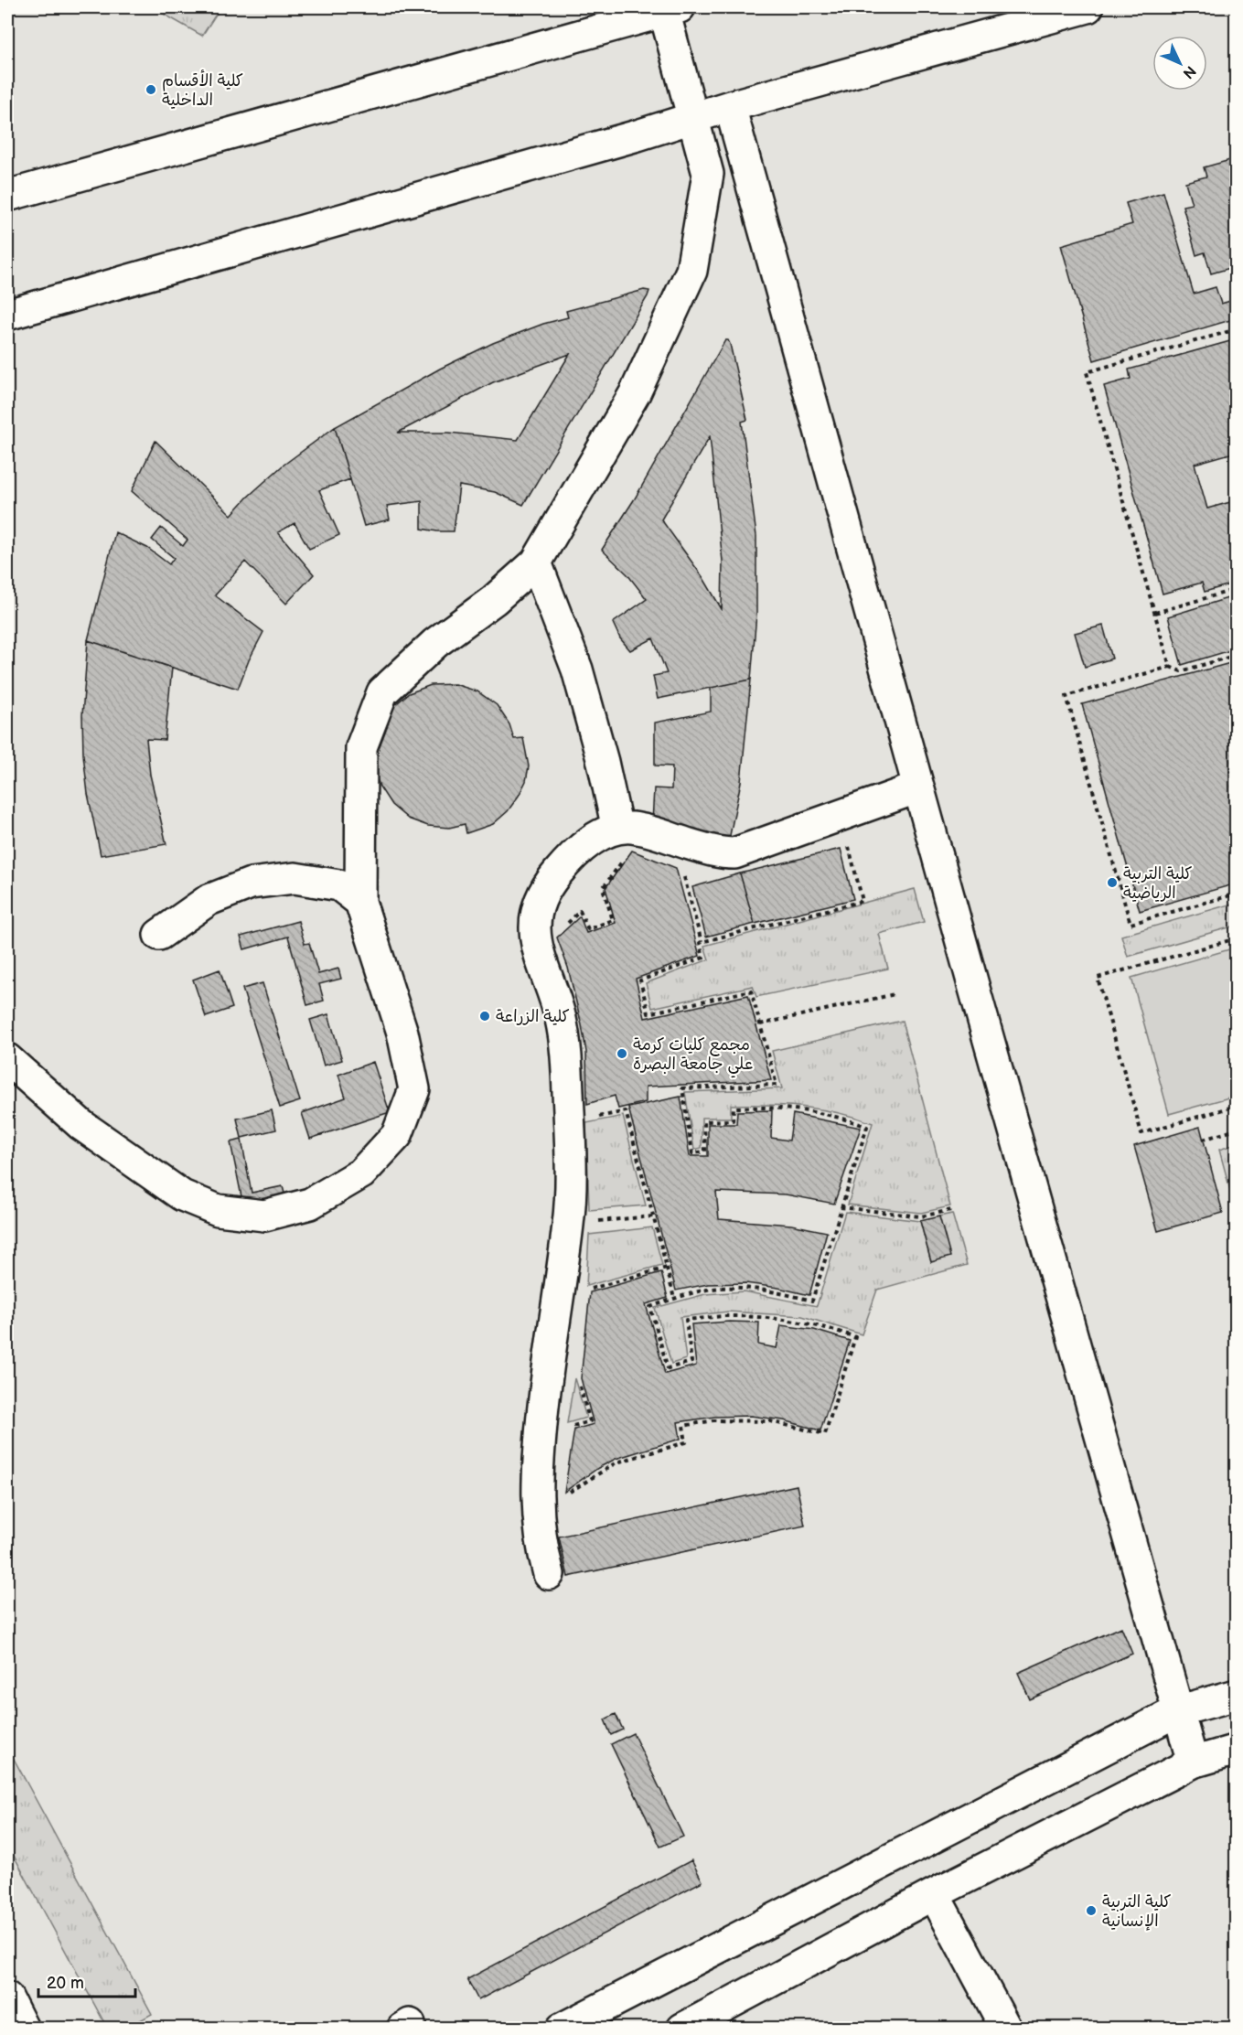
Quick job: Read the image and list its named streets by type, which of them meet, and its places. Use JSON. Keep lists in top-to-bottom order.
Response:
{
  "places": [
    "كلية الأقسام الداخلية",
    "كلية التربية الرياضية",
    "كلية الزراعة",
    "مجمع كليات كرمة علي جامعة البصرة",
    "كلية التربية الإنسانية"
  ],
  "scale_bar": "20 m",
  "north": "bottom right"
}
